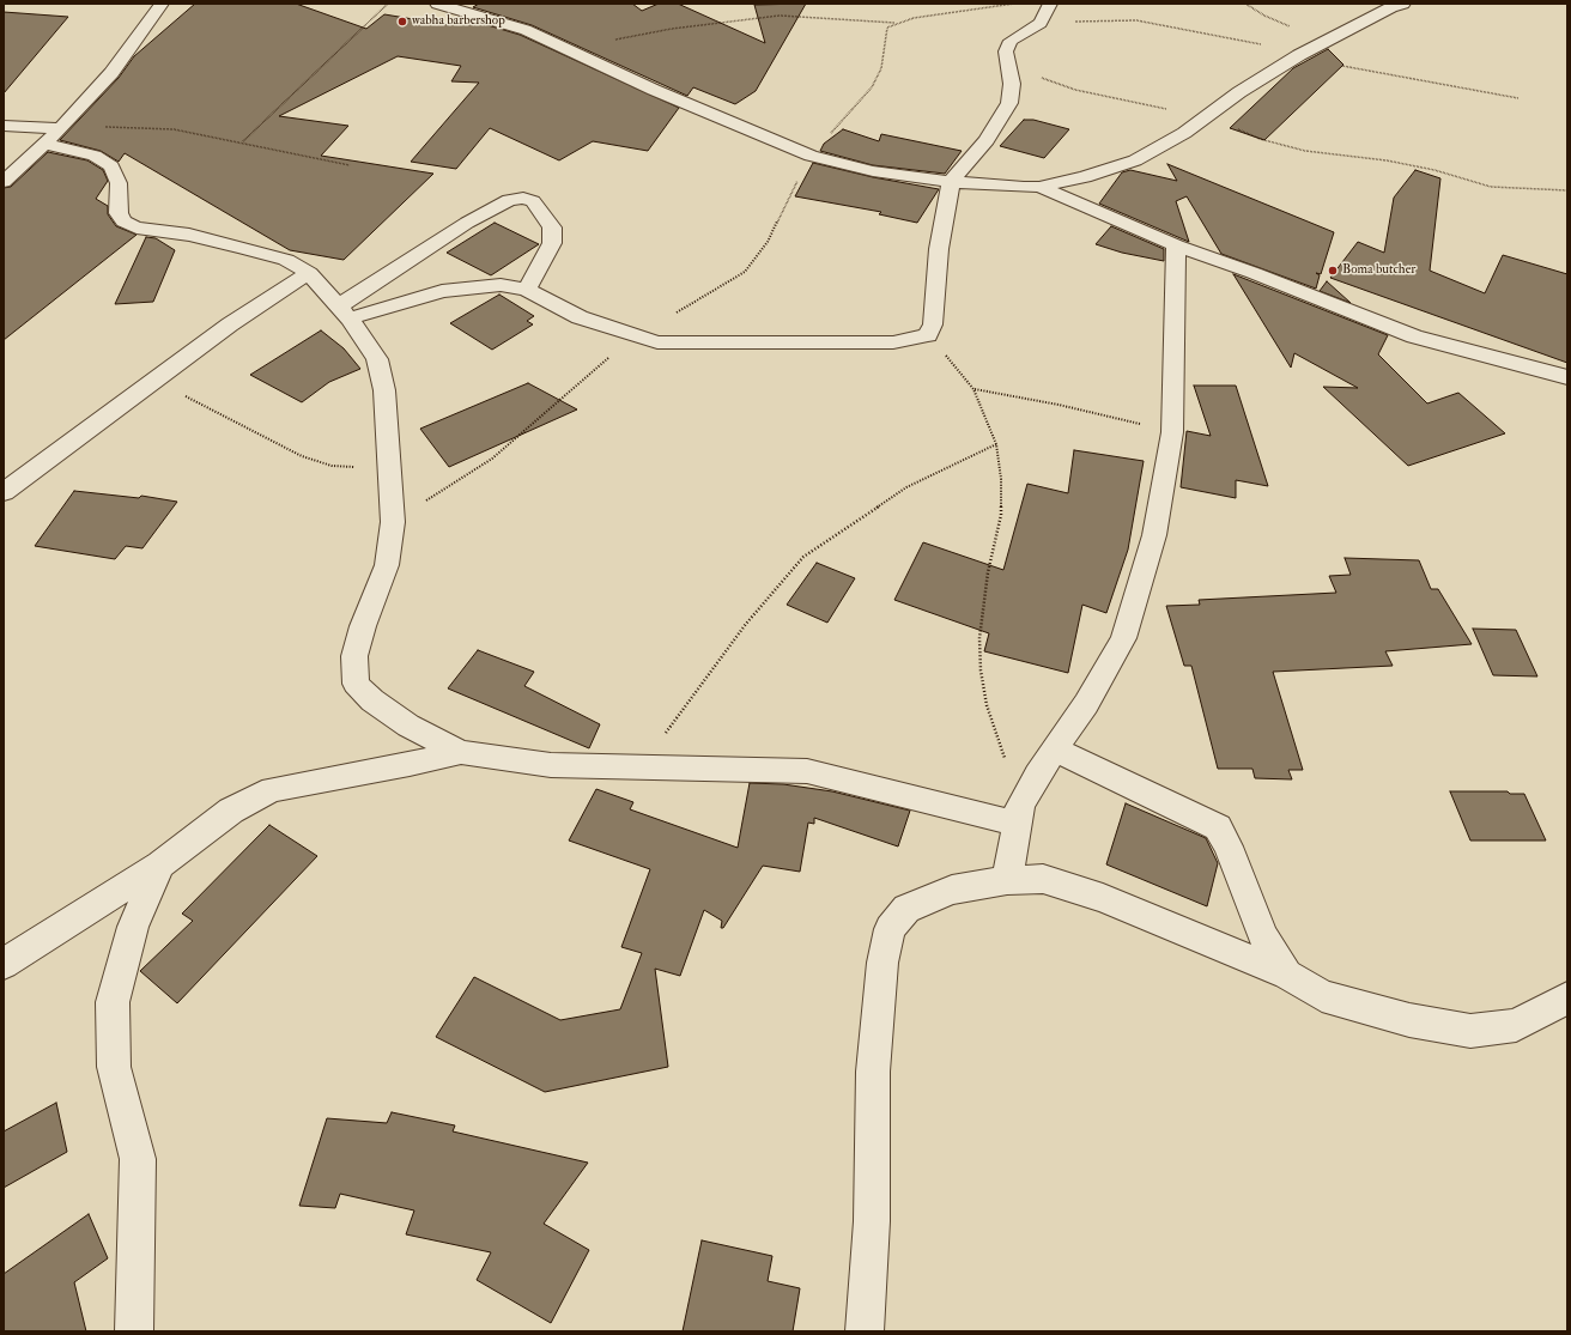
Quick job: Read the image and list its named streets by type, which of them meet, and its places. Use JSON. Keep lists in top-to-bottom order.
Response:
{
  "places": ["wabha barbershop", "Boma butcher"]
}
